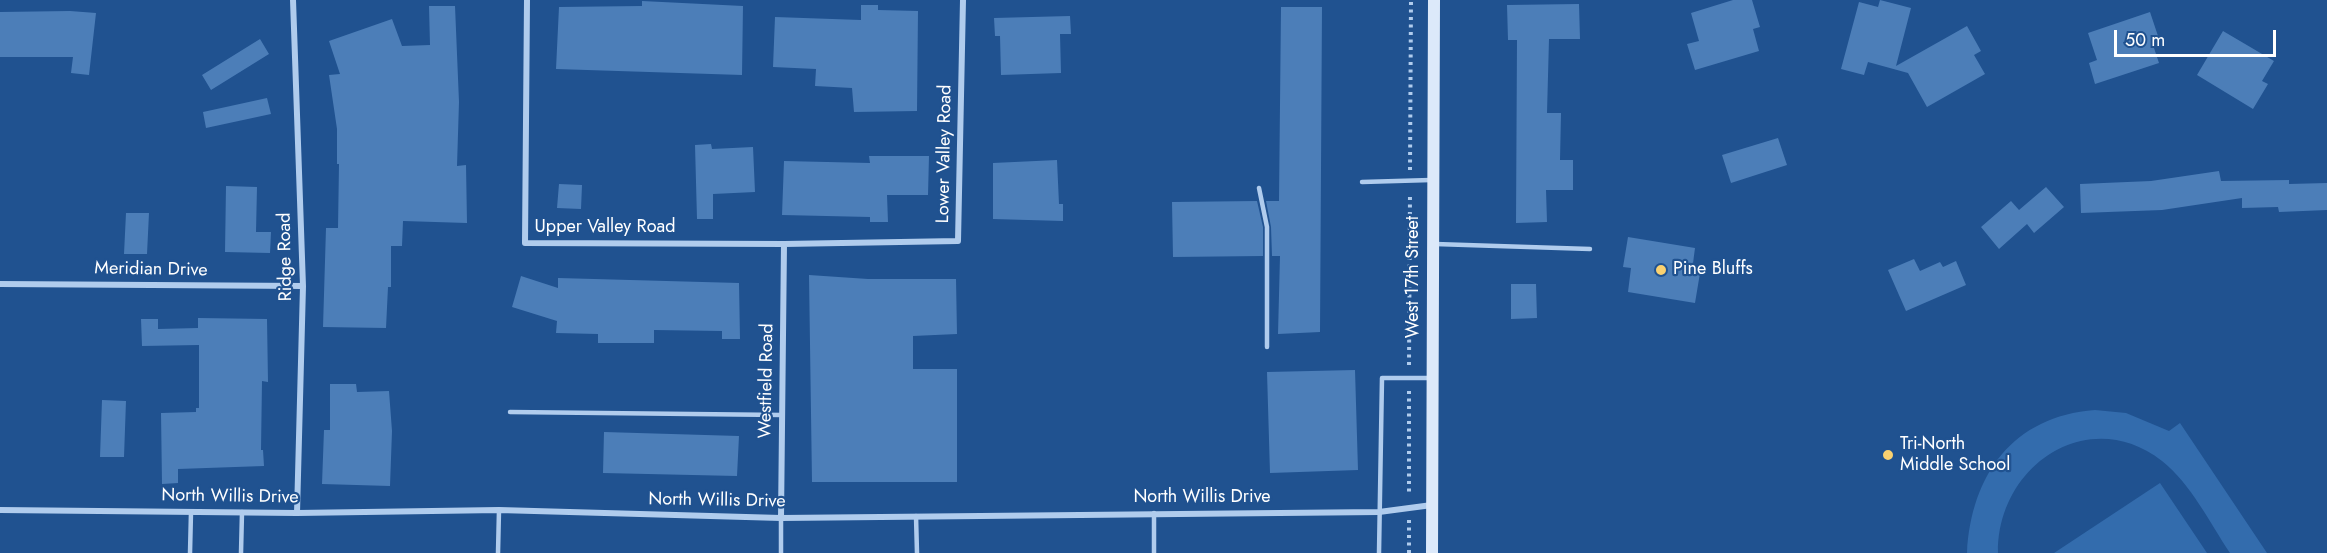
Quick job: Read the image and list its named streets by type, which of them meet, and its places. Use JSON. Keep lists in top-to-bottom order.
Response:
{
  "streets": {
    "main road": ["West 17th Street"],
    "street": [
      "Lower Valley Road",
      "Upper Valley Road",
      "Ridge Road",
      "Meridian Drive",
      "Westfield Road",
      "North Willis Drive"
    ]
  },
  "crossings": [
    ["Lower Valley Road", "Upper Valley Road"],
    ["Lower Valley Road", "Westfield Road"],
    ["Upper Valley Road", "Westfield Road"],
    ["Ridge Road", "Meridian Drive"],
    ["Ridge Road", "North Willis Drive"],
    ["West 17th Street", "North Willis Drive"],
    ["Westfield Road", "North Willis Drive"]
  ],
  "places": ["Pine Bluffs", "Tri-North Middle School"],
  "scale_bar": "50 m"
}
